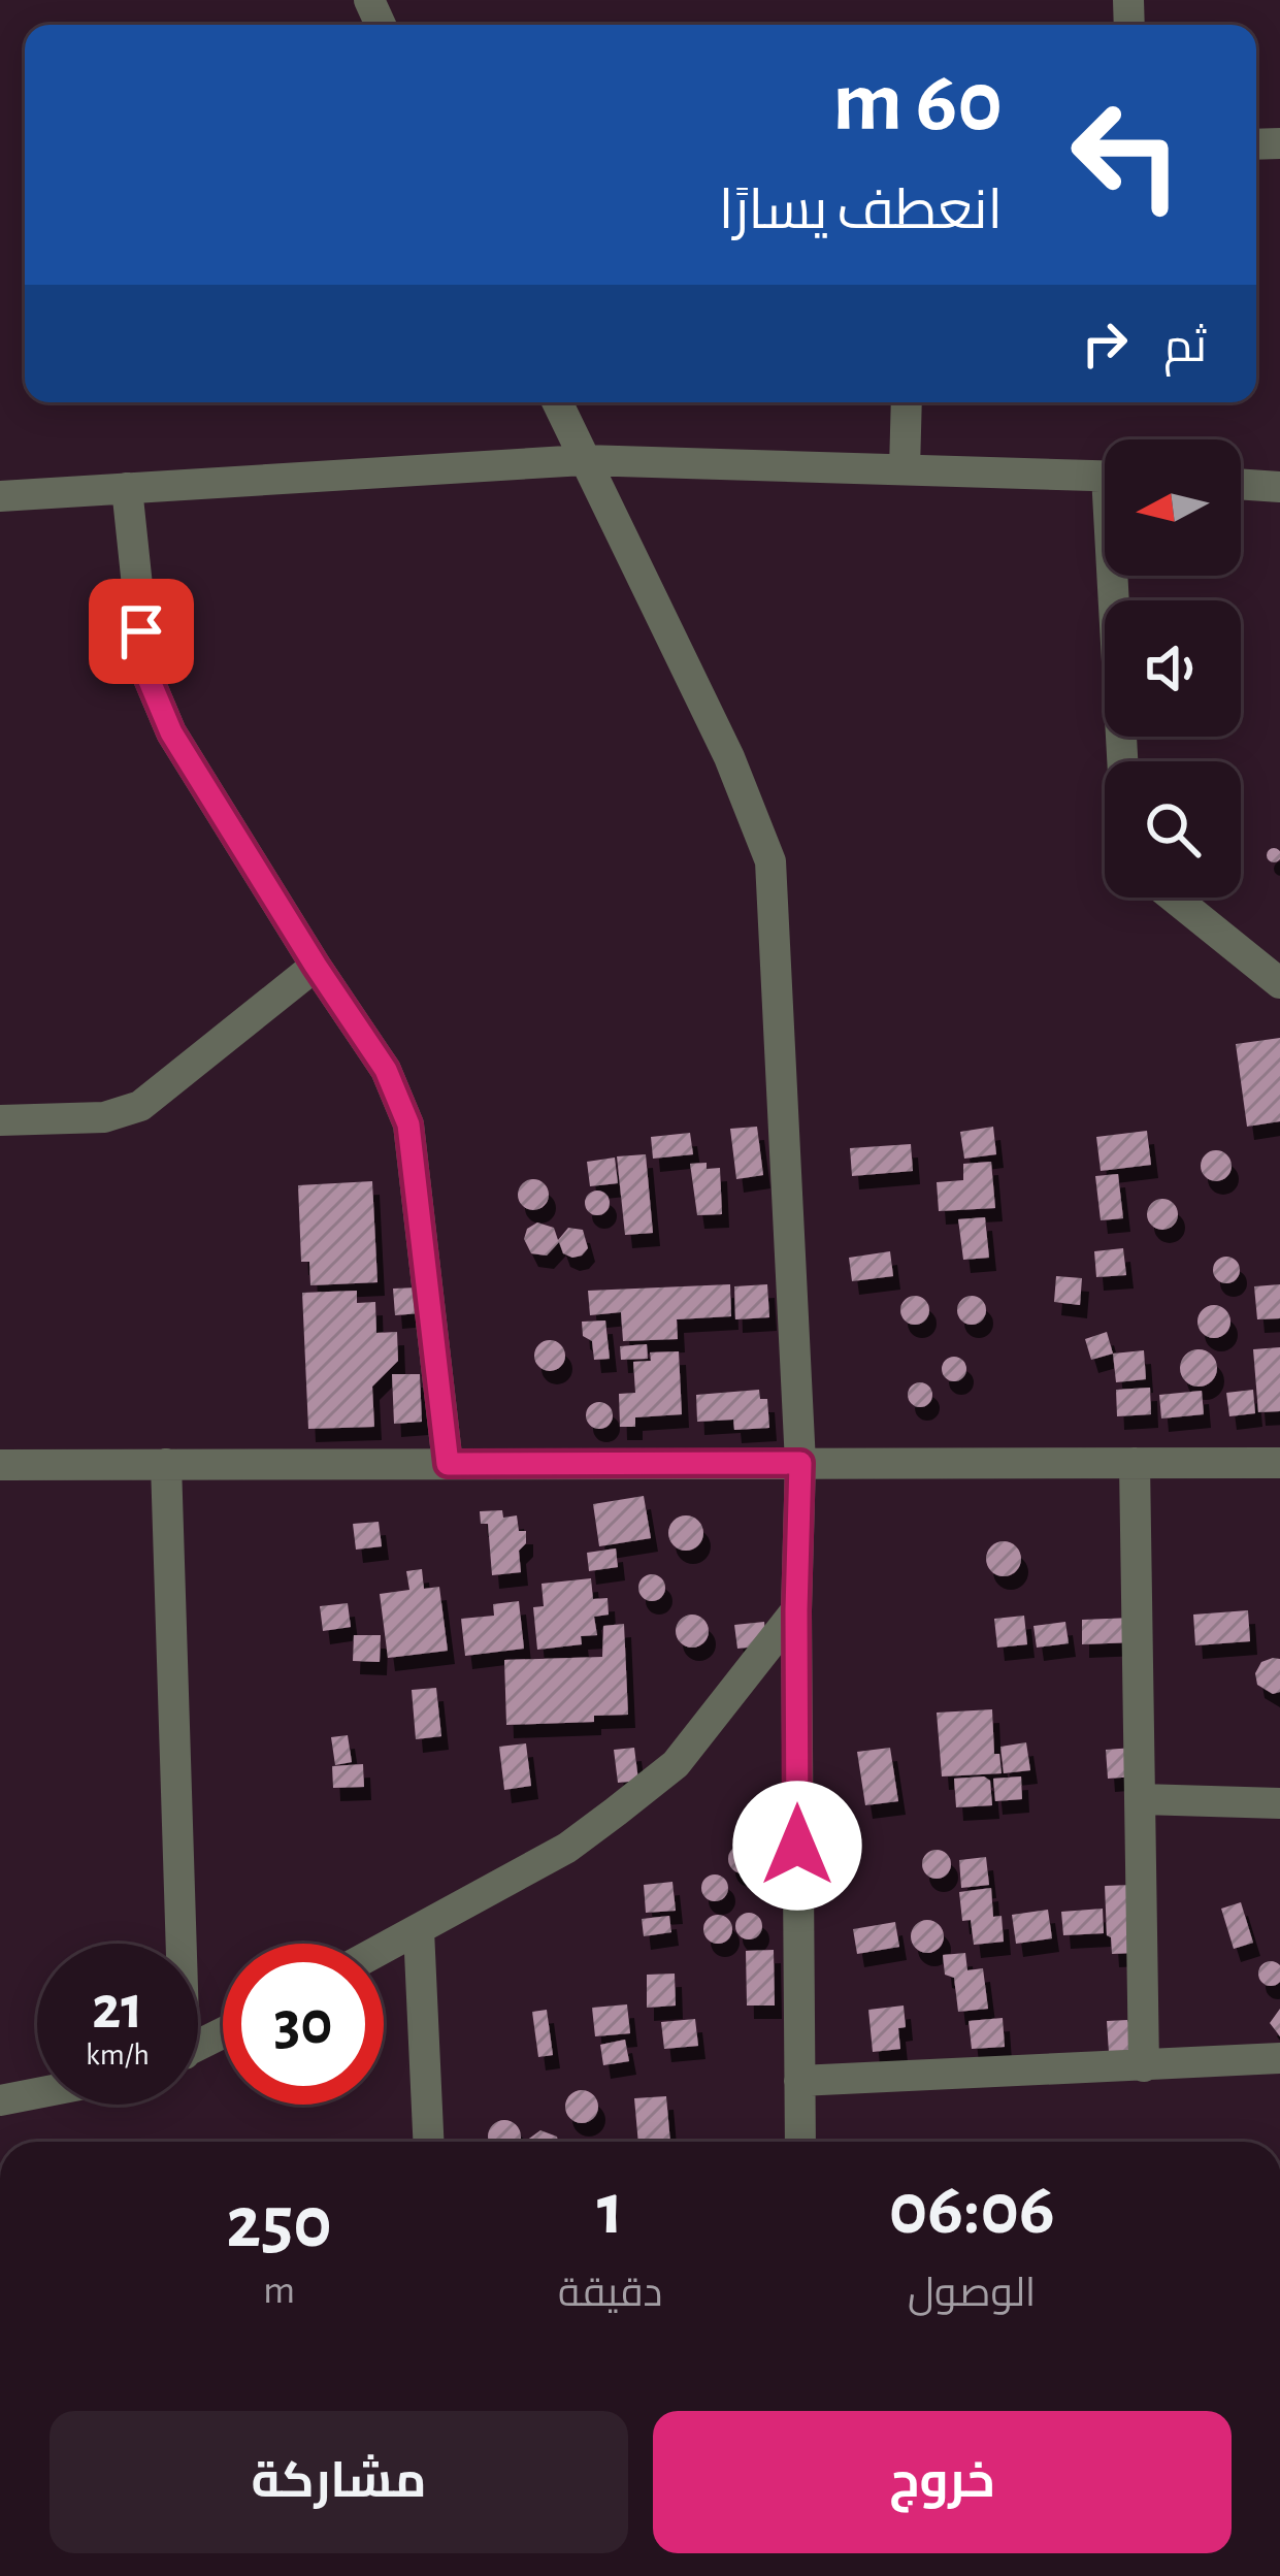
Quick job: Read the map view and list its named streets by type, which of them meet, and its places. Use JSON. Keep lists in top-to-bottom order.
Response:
{
  "north": "left",
  "page": {
    "turn": ["60 m", "انعطف يسارًا"],
    "then": "ثم",
    "speed": "21 km/h",
    "limit": "30",
    "eta": [
      "06:06",
      "الوصول",
      "1",
      "دقيقة",
      "250",
      "m"
    ],
    "buttons": ["خروج", "مشاركة"]
  }
}
